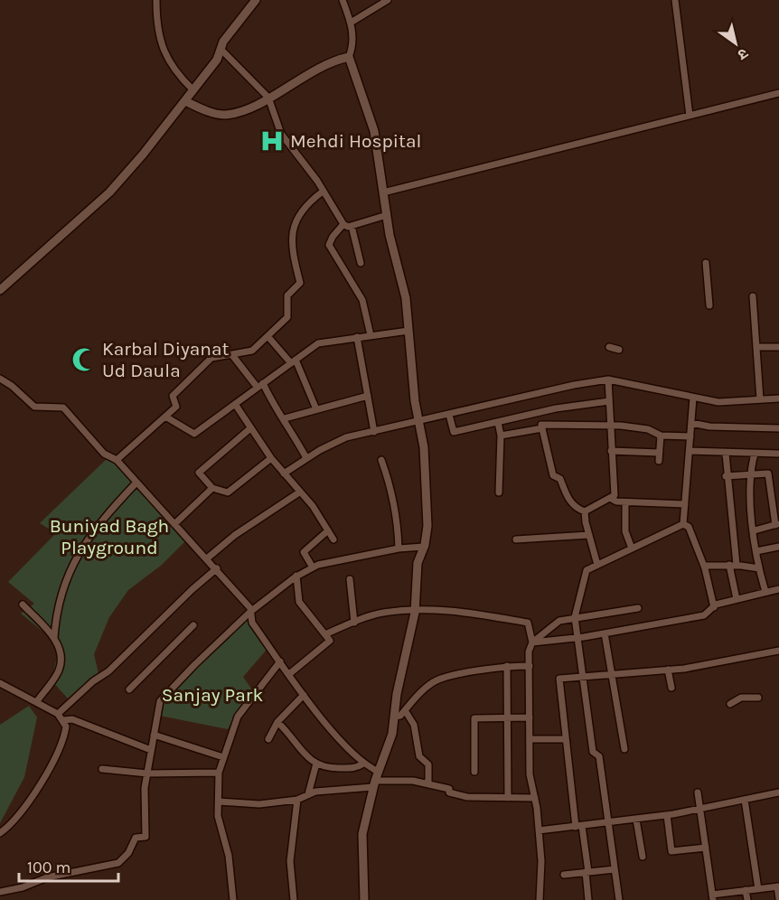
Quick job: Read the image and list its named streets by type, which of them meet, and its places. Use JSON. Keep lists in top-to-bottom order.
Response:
{
  "parks": ["Buniyad Bagh Playground", "Sanjay Park"],
  "places": {
    "hospital": ["Mehdi Hospital"],
    "mosque": ["Karbal Diyanat Ud Daula"]
  },
  "scale_bar": "100 m",
  "north": "bottom right"
}
